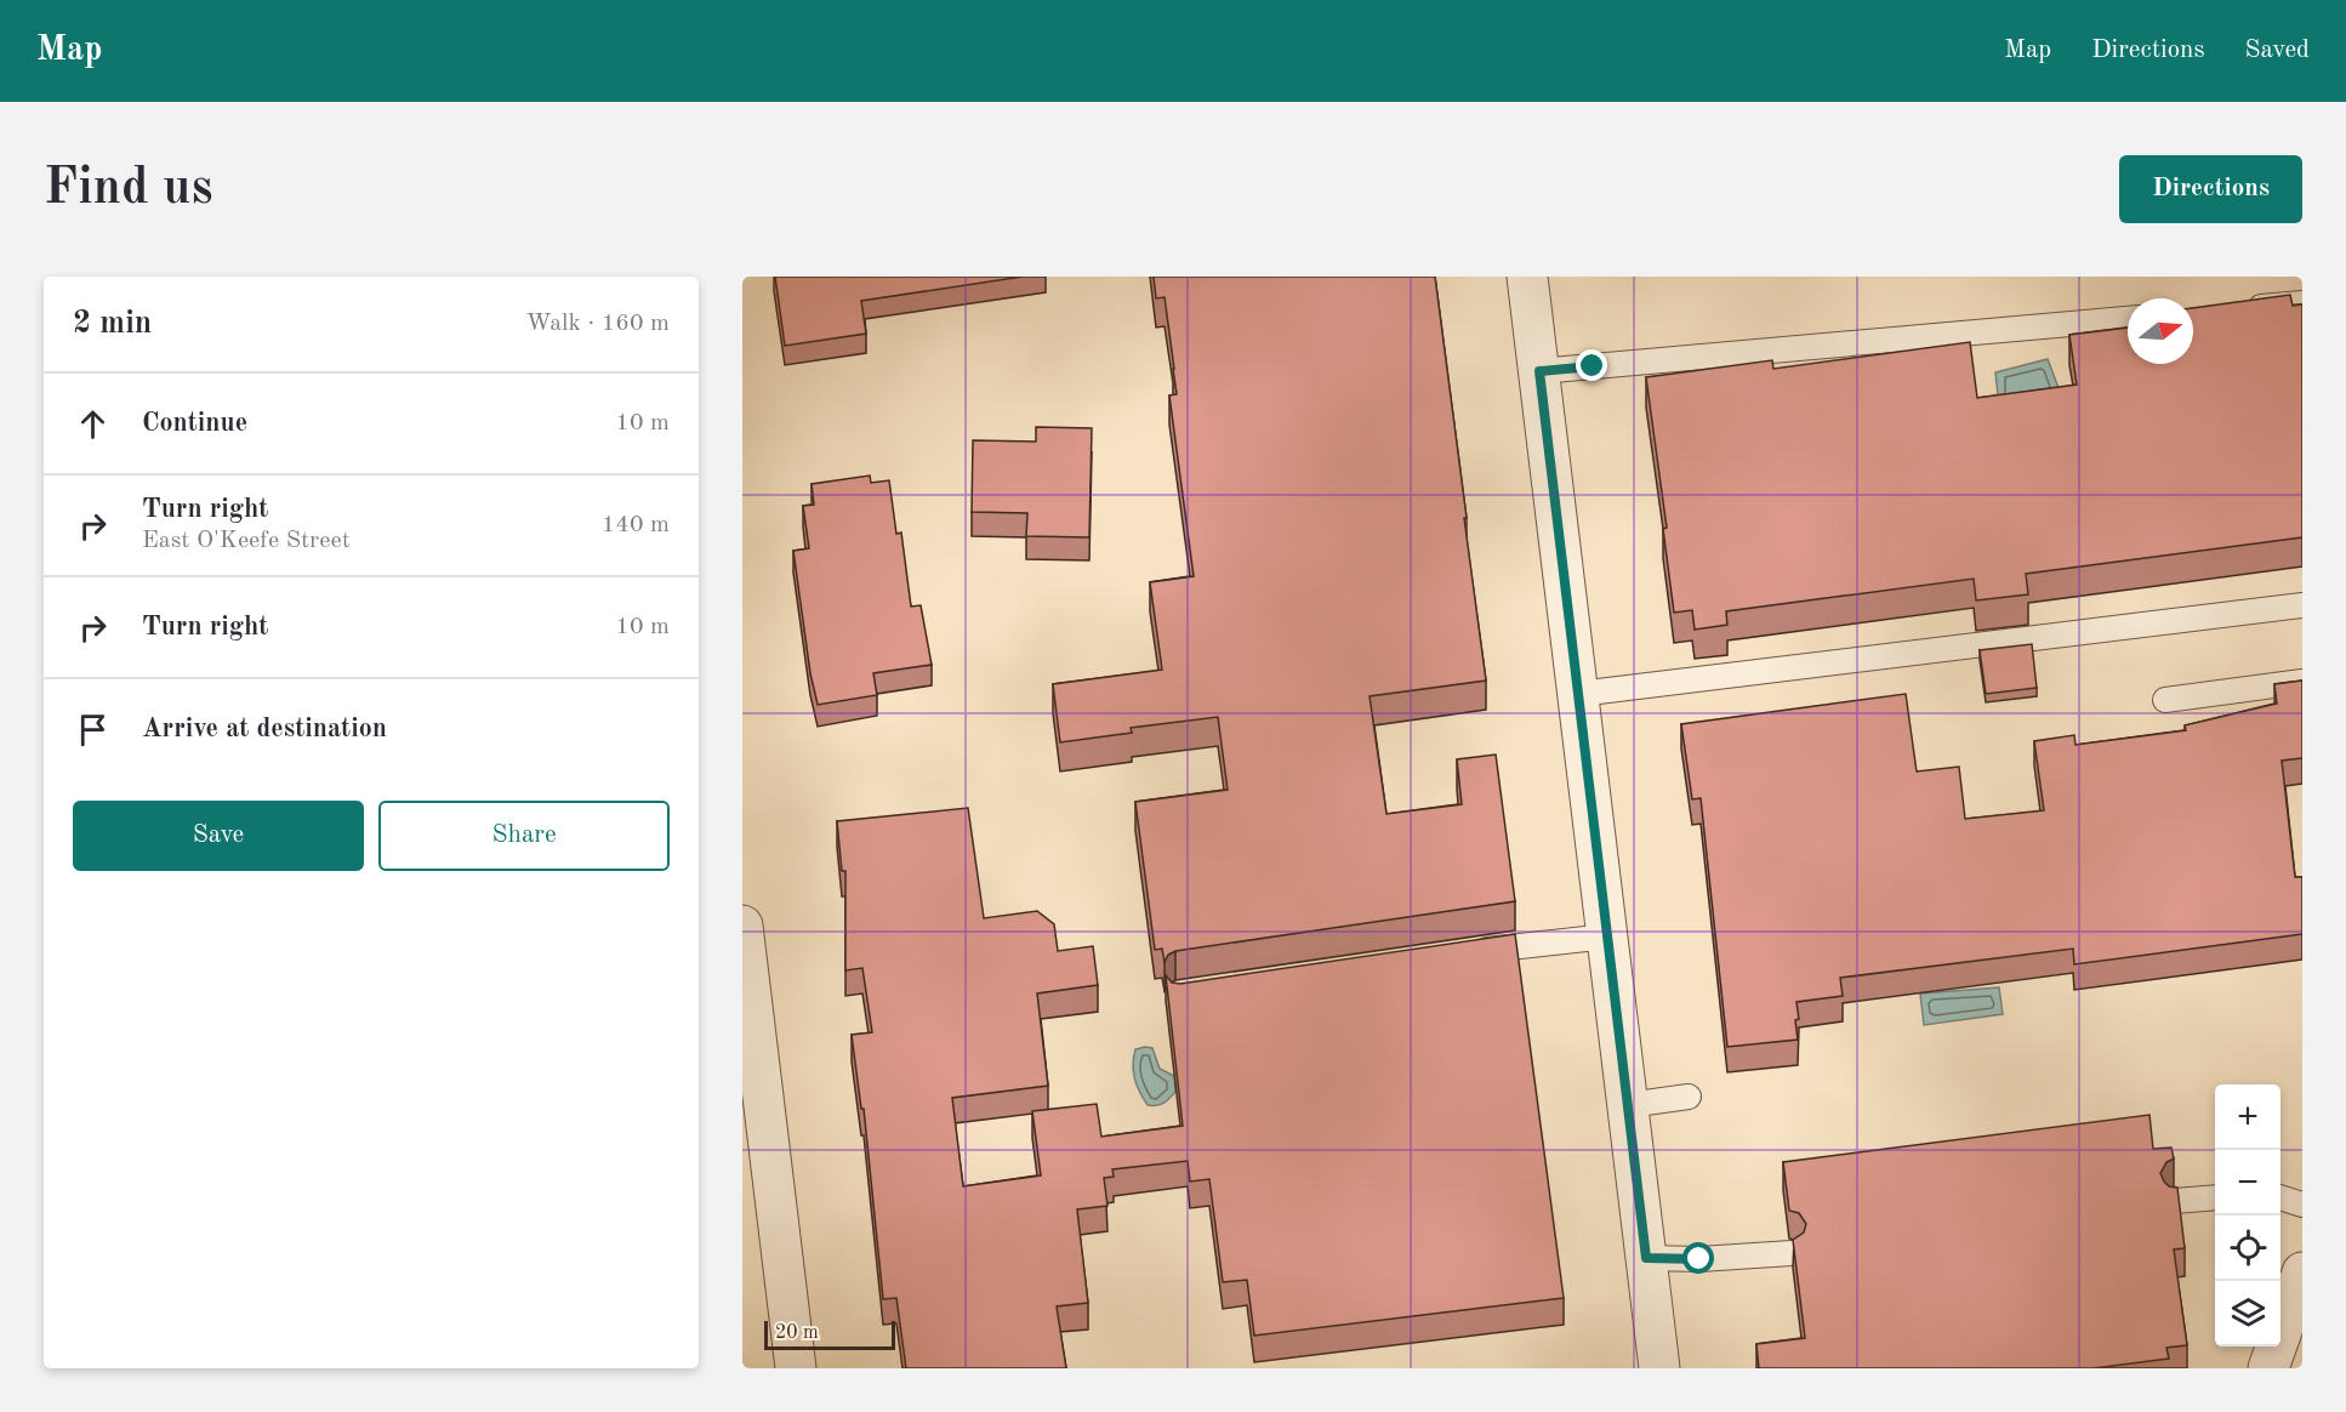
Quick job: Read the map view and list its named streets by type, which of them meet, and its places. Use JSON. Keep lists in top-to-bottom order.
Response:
{
  "scale_bar": "20 m",
  "north": "right",
  "page": {
    "header": "Map",
    "nav": ["Map", "Directions", "Saved"],
    "buttons": [
      "Directions",
      ["Save", "Share"]
    ],
    "title": "Find us",
    "heading": ["2 min", "Walk · 160 m"],
    "list": [
      ["Continue", "10 m"],
      ["Turn right", "East O'Keefe Street", "140 m"],
      ["Turn right", "10 m"],
      "Arrive at destination"
    ],
    "map_buttons": ["+", "−"],
    "scale": "20 m"
  }
}
